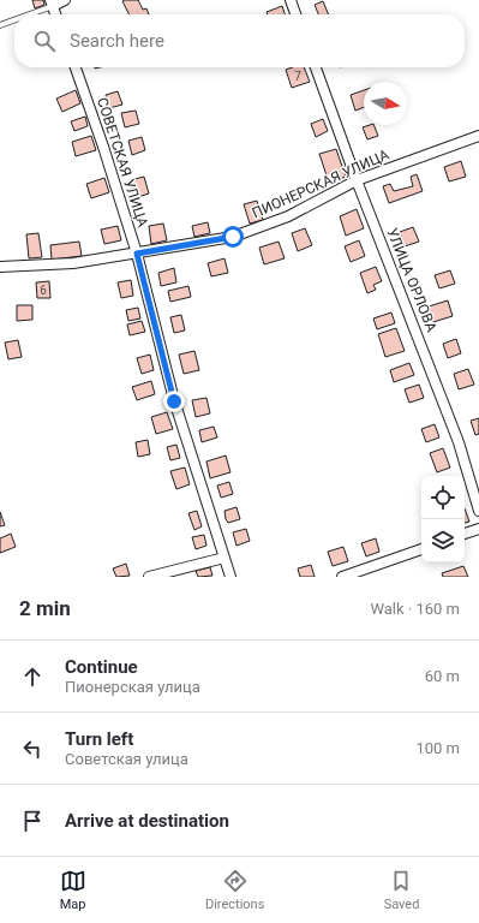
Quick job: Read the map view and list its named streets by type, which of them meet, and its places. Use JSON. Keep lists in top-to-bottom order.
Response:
{
  "streets": {
    "street": ["СОВЕТСКАЯ УЛИЦА", "ПИОНЕРСКАЯ УЛИЦА", "УЛИЦА ОРЛОВА"]
  },
  "crossings": [
    ["СОВЕТСКАЯ УЛИЦА", "ПИОНЕРСКАЯ УЛИЦА"],
    ["ПИОНЕРСКАЯ УЛИЦА", "УЛИЦА ОРЛОВА"]
  ],
  "house_numbers": ["7", "6"],
  "north": "right",
  "page": {
    "search": "Search here",
    "heading": ["2 min", "Walk · 160 m"],
    "list": [
      ["Continue", "Пионерская улица", "60 m"],
      ["Turn left", "Советская улица", "100 m"],
      "Arrive at destination"
    ],
    "nav": ["Map", "Directions", "Saved"]
  }
}
